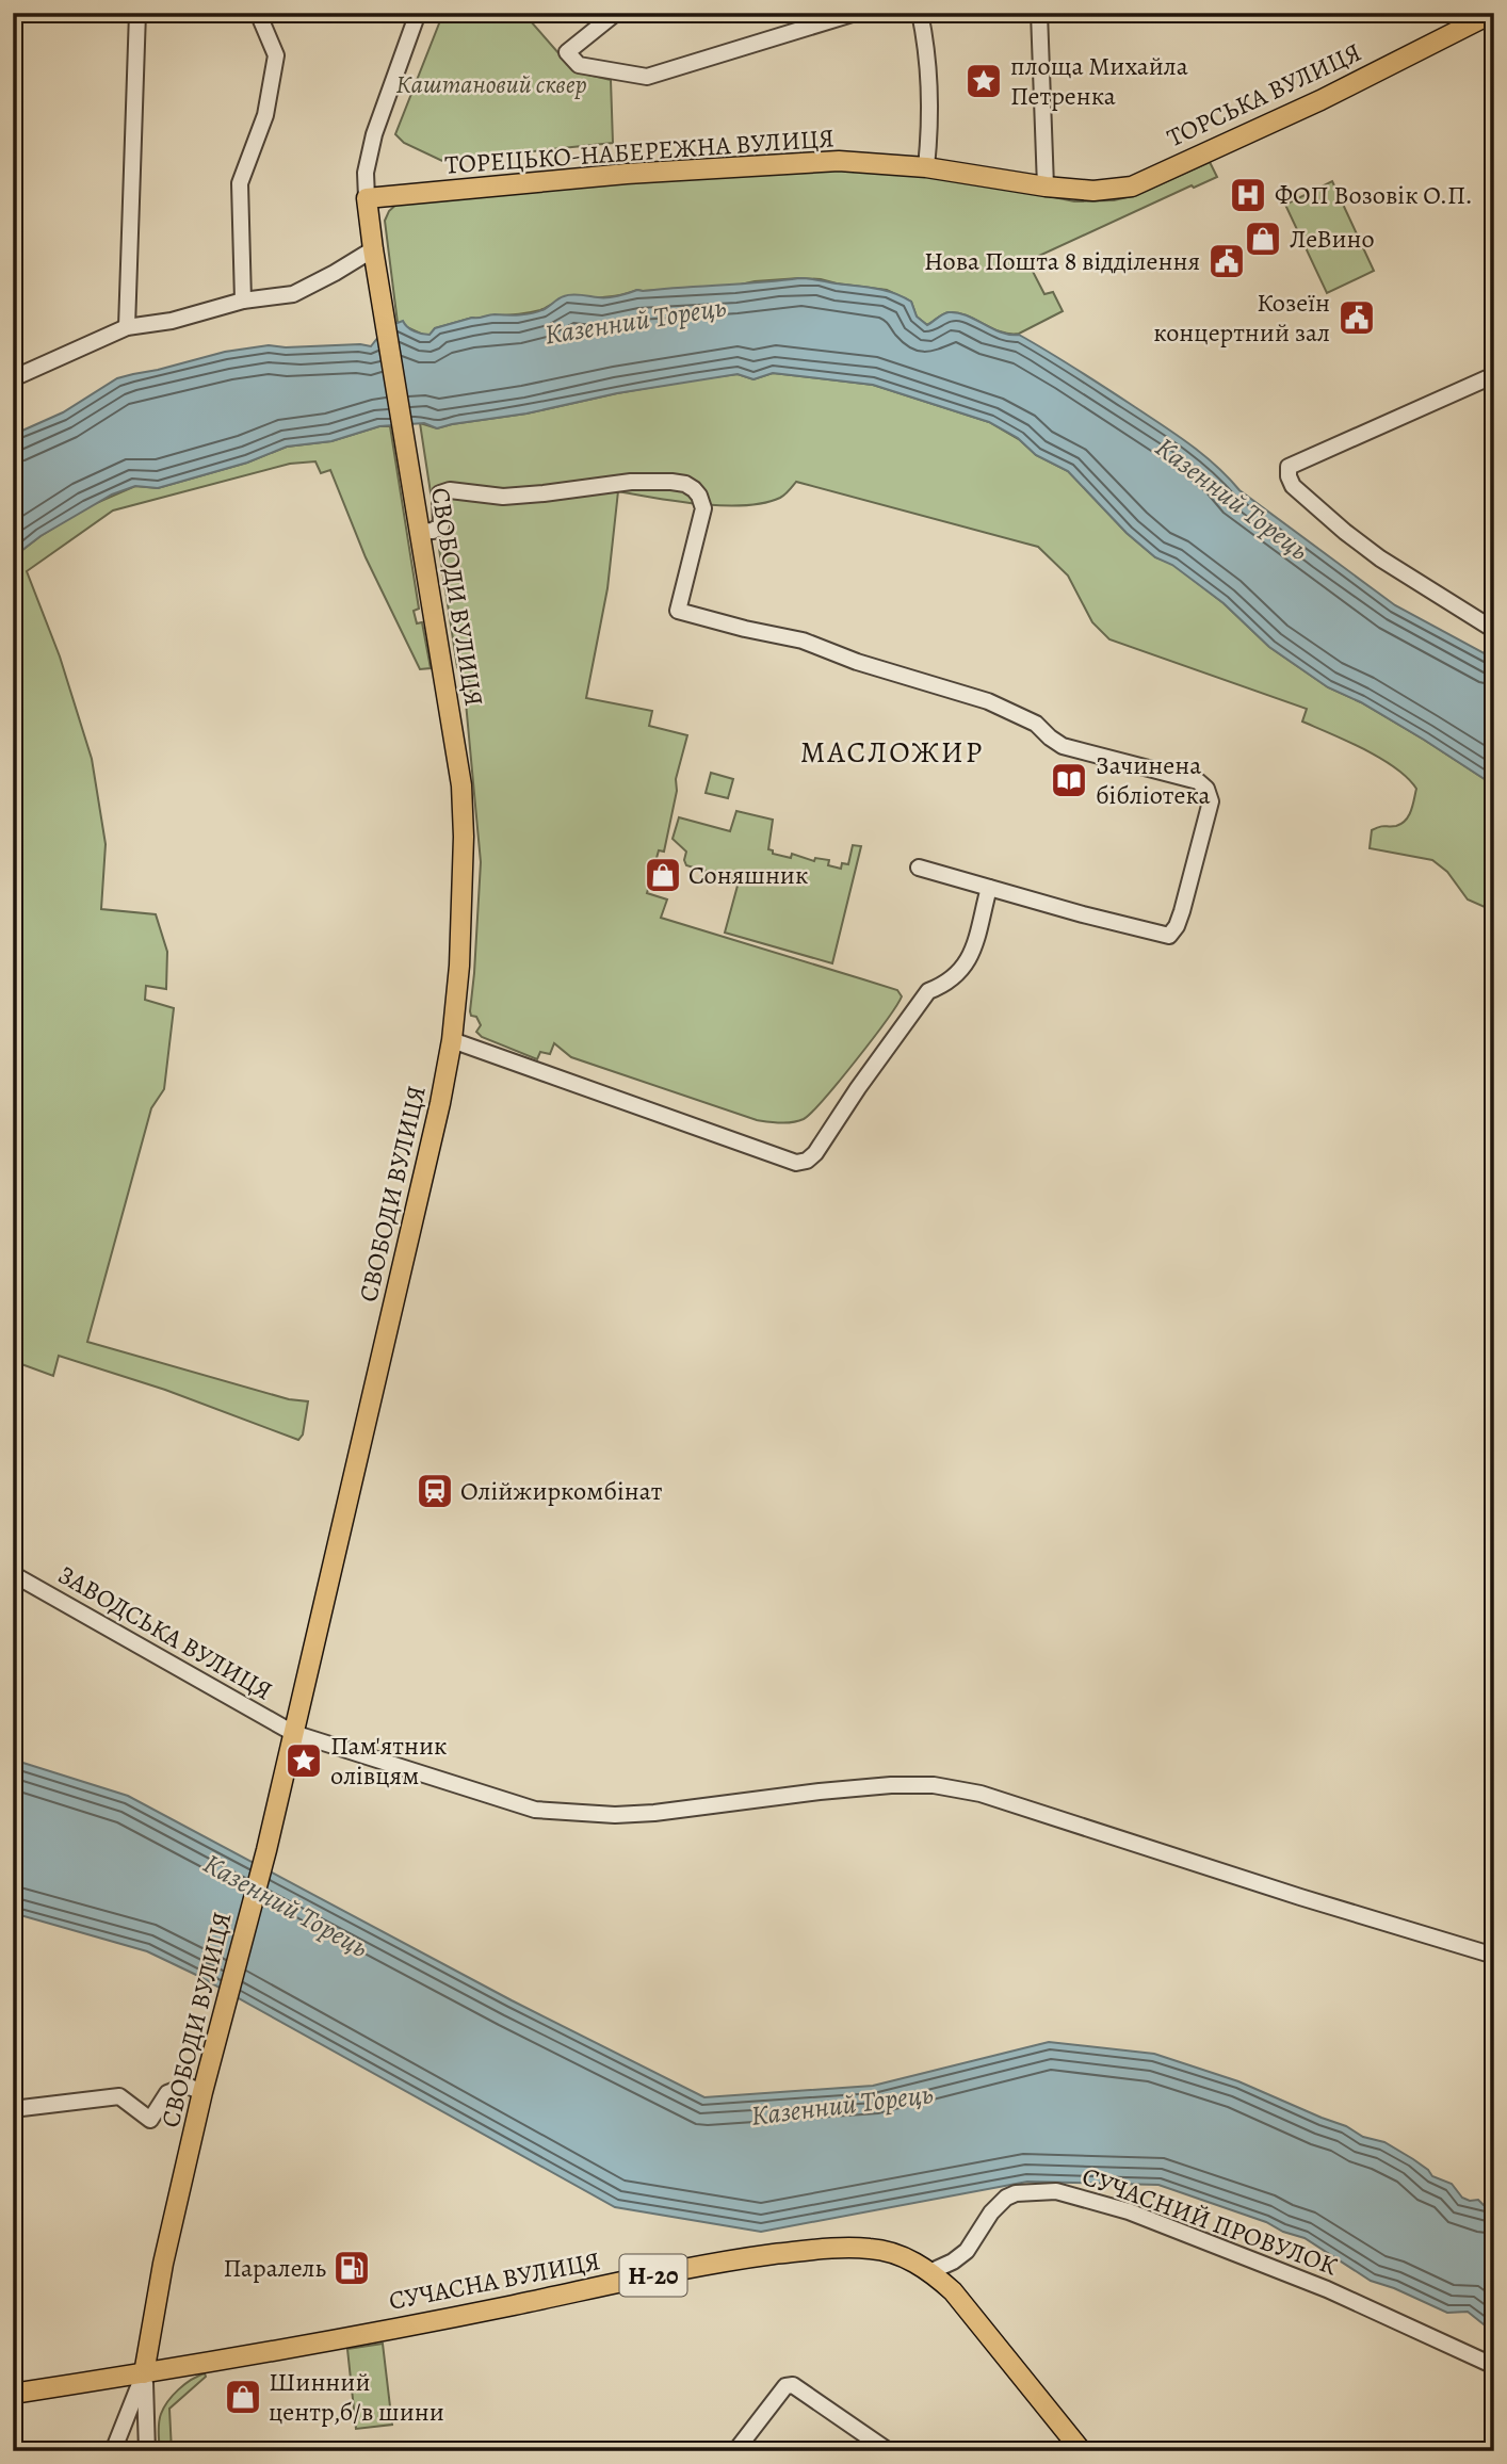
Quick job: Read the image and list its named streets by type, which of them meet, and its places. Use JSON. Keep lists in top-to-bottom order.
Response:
{
  "streets": {
    "main road": [
      "ТОРСЬКА ВУЛИЦЯ",
      "ТОРЕЦЬКО-НАБЕРЕЖНА ВУЛИЦЯ",
      "СВОБОДИ ВУЛИЦЯ",
      "Н-20",
      "СУЧАСНА ВУЛИЦЯ"
    ],
    "street": ["ЗАВОДСЬКА ВУЛИЦЯ", "СУЧАСНИЙ ПРОВУЛОК"]
  },
  "crossings": [
    ["ТОРСЬКА ВУЛИЦЯ", "ТОРЕЦЬКО-НАБЕРЕЖНА ВУЛИЦЯ"],
    ["ТОРЕЦЬКО-НАБЕРЕЖНА ВУЛИЦЯ", "СВОБОДИ ВУЛИЦЯ"],
    ["СВОБОДИ ВУЛИЦЯ", "ЗАВОДСЬКА ВУЛИЦЯ"],
    ["СВОБОДИ ВУЛИЦЯ", "Н-20"],
    ["СВОБОДИ ВУЛИЦЯ", "СУЧАСНА ВУЛИЦЯ"],
    ["СУЧАСНИЙ ПРОВУЛОК", "СУЧАСНА ВУЛИЦЯ"],
    ["Н-20", "СУЧАСНА ВУЛИЦЯ"]
  ],
  "districts": ["МАСЛОЖИР"],
  "water": ["Казенний Торець"],
  "parks": ["Каштановий сквер"],
  "places": {
    "place": ["площа Михайла Петренка", "Пам'ятник олівцям"],
    "hospital": ["ФОП Возовік О.П."],
    "shop": ["ЛеВино", "Соняшник", "Шинний центр,б/в шини"],
    "public building": ["Нова Пошта 8 відділення", "Козеїн концертний зал"],
    "library": ["Зачинена бібліотека"],
    "station": ["Олійжиркомбiнат"],
    "fuel station": ["Паралель"]
  }
}
